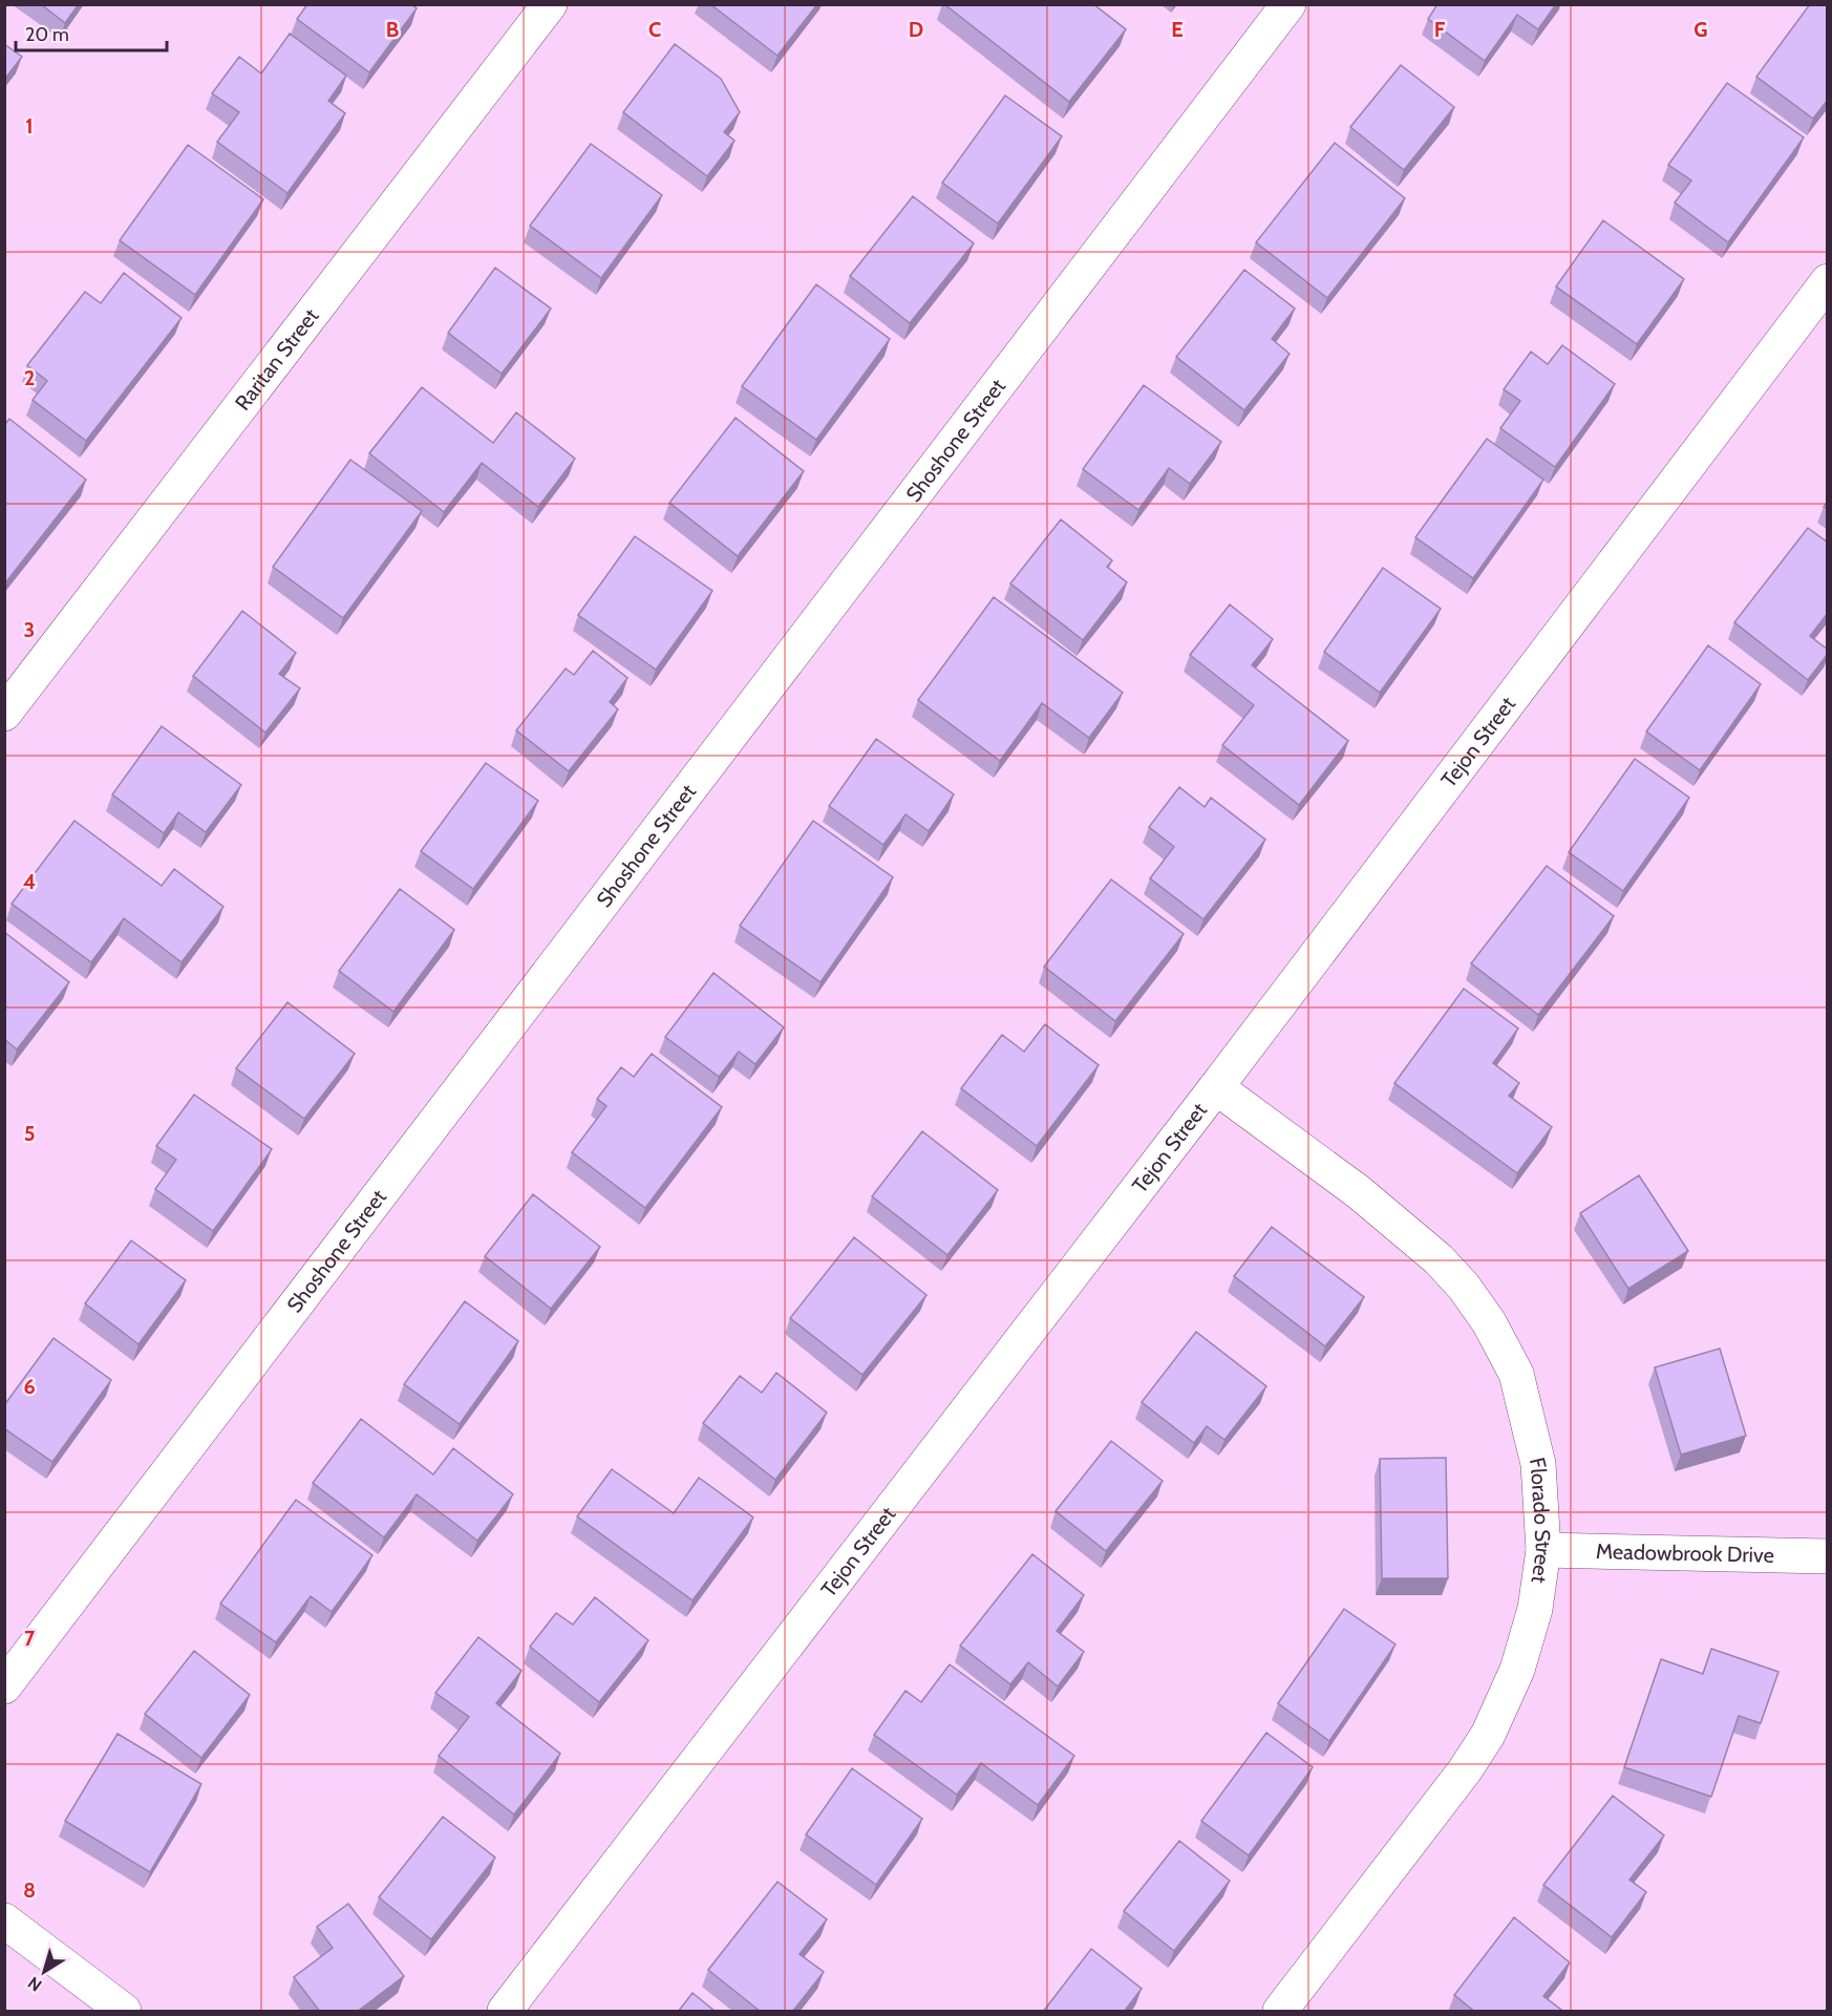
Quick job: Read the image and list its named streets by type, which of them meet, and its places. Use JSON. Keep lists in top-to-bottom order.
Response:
{
  "streets": {
    "street": [
      "Raritan Street",
      "Shoshone Street",
      "Tejon Street",
      "Florado Street",
      "Meadowbrook Drive"
    ]
  },
  "crossings": [
    ["Tejon Street", "Florado Street"],
    ["Florado Street", "Meadowbrook Drive"]
  ],
  "scale_bar": "20 m",
  "north": "bottom left",
  "grid": {
    "columns": [
      "B",
      "C",
      "D",
      "E",
      "F",
      "G"
    ],
    "rows": [
      "1",
      "2",
      "3",
      "4",
      "5",
      "6",
      "7",
      "8"
    ]
  }
}
